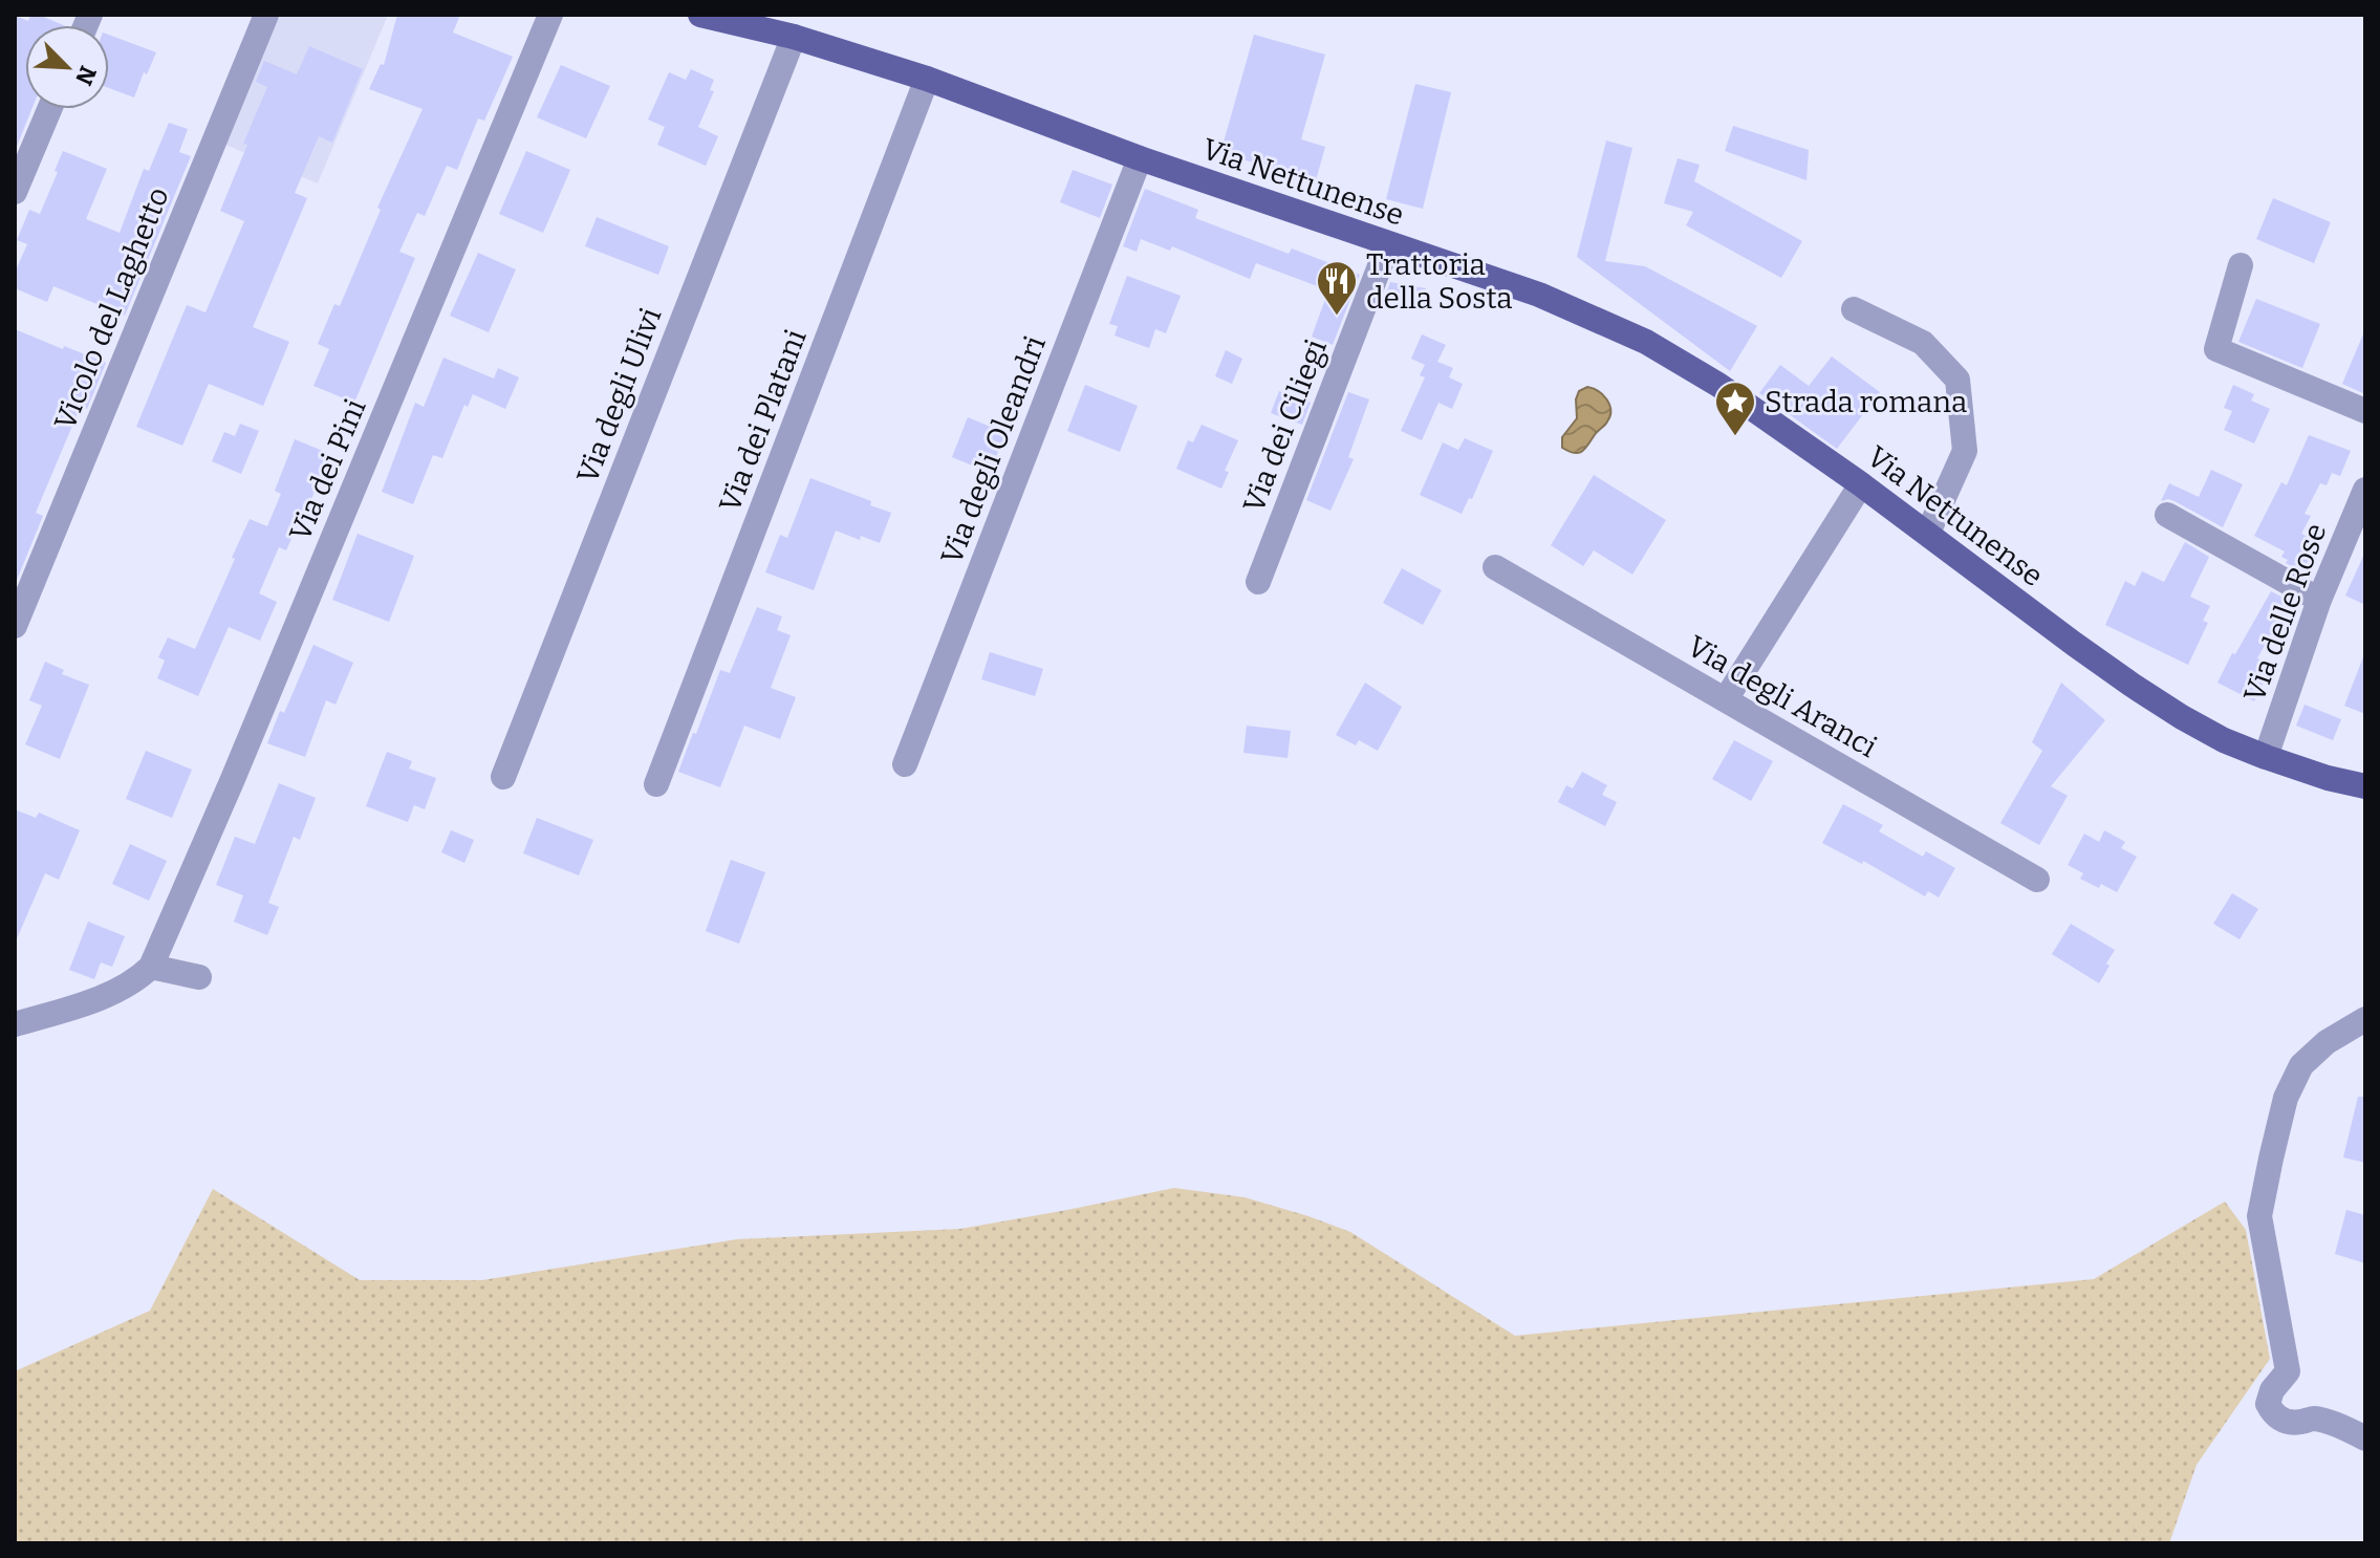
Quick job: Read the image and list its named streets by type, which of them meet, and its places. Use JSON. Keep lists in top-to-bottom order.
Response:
{
  "streets": {
    "main road": ["Via Nettunense"],
    "street": [
      "Vicolo del Laghetto",
      "Via degli Ulivi",
      "Via dei Platani",
      "Via dei Ciliegi",
      "Via degli Oleandri",
      "Via dei Pini",
      "Via delle Rose",
      "Via degli Aranci"
    ]
  },
  "crossings": [
    ["Via Nettunense", "Via degli Ulivi"],
    ["Via Nettunense", "Via dei Platani"],
    ["Via Nettunense", "Via dei Ciliegi"],
    ["Via Nettunense", "Via degli Oleandri"],
    ["Via Nettunense", "Via delle Rose"]
  ],
  "places": {
    "restaurant": ["Trattoria della Sosta"],
    "place": ["Strada romana"]
  },
  "north": "bottom right"
}
